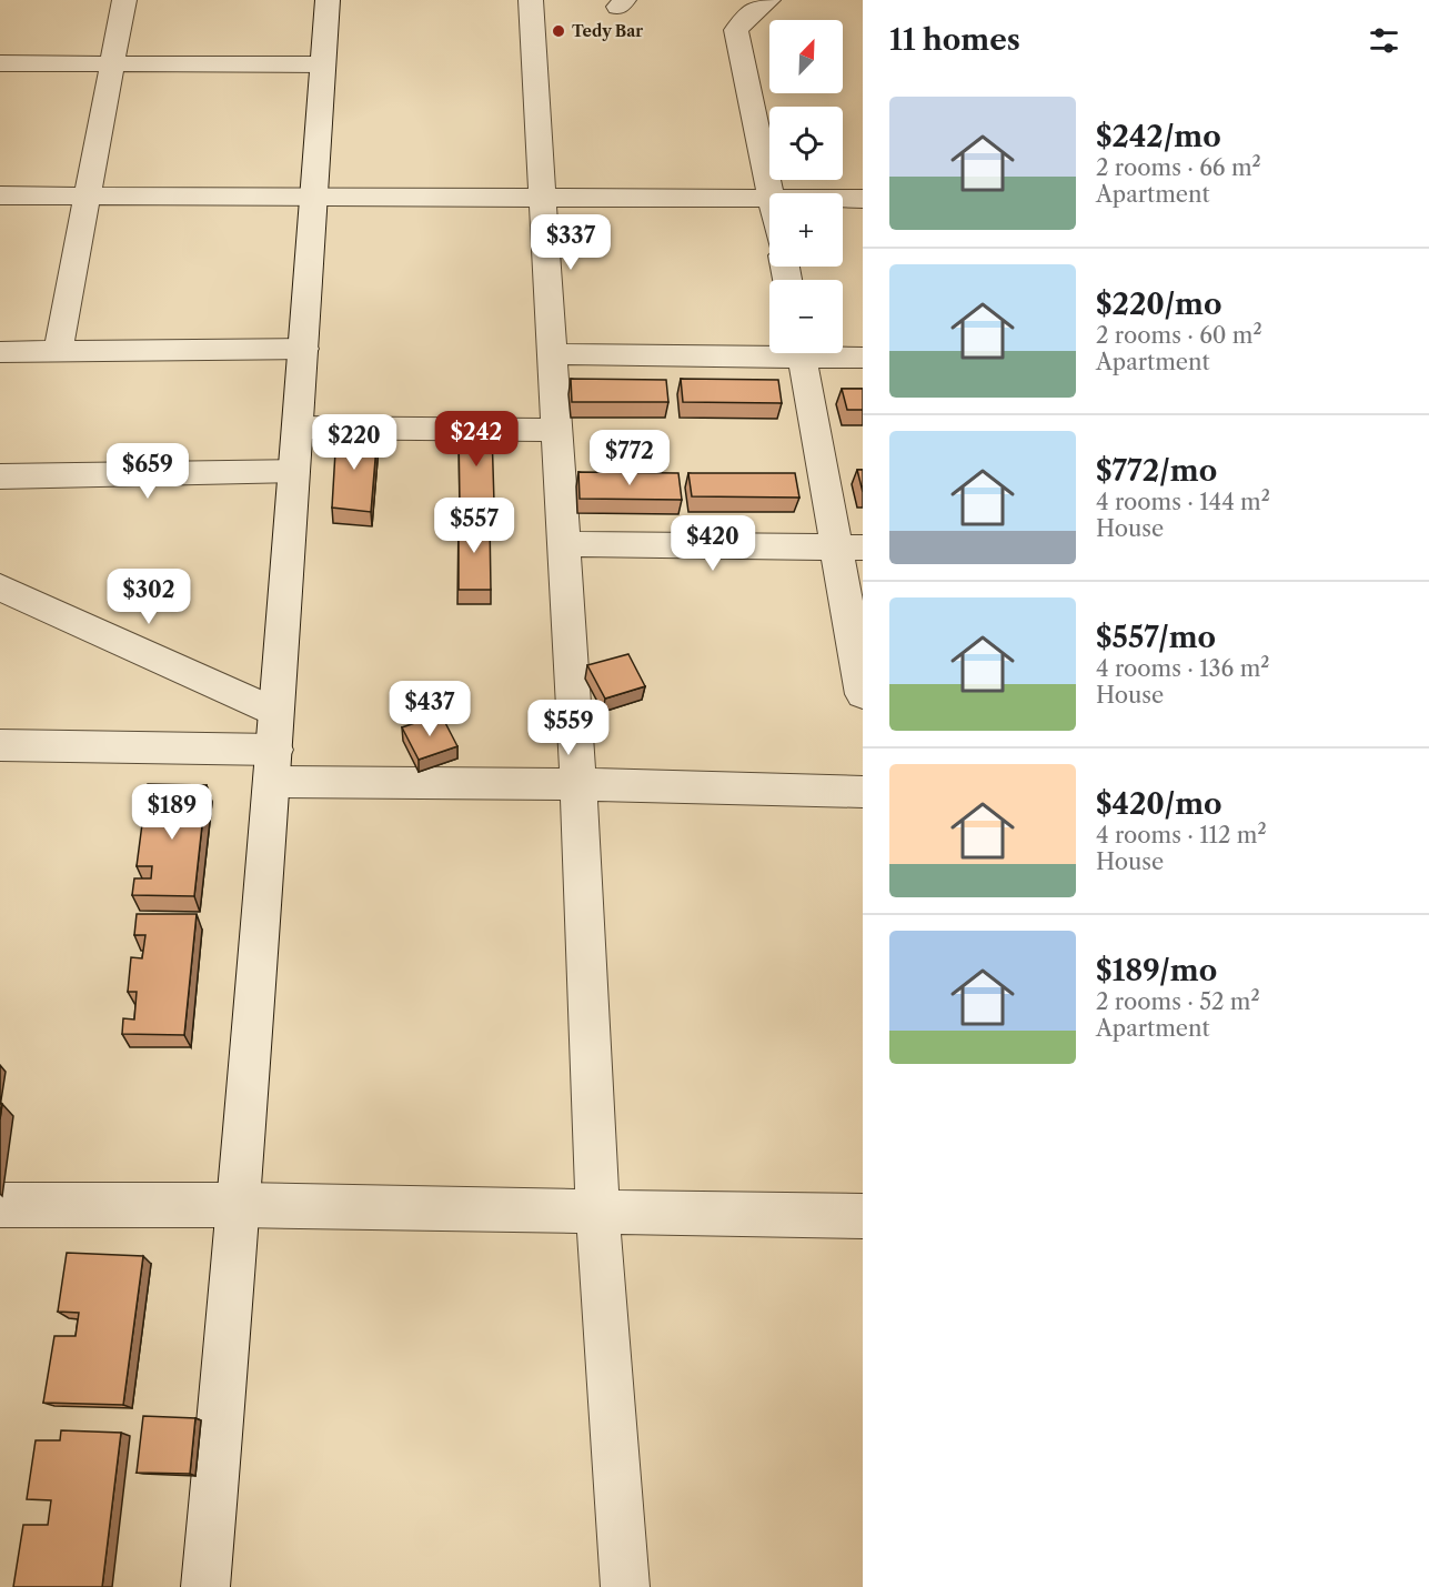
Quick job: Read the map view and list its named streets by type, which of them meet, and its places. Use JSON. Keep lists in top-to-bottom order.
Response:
{
  "places": ["Tedy Bar"],
  "north": "top right",
  "page": {
    "heading": "11 homes",
    "map_buttons": ["+", "−"],
    "list": [
      {
        "name": "$242/mo",
        "note": "2 rooms · 66 m² · Apartment"
      },
      {
        "name": "$220/mo",
        "note": "2 rooms · 60 m² · Apartment"
      },
      {
        "name": "$772/mo",
        "note": "4 rooms · 144 m² · House"
      },
      {
        "name": "$557/mo",
        "note": "4 rooms · 136 m² · House"
      },
      {
        "name": "$420/mo",
        "note": "4 rooms · 112 m² · House"
      },
      {
        "name": "$189/mo",
        "note": "2 rooms · 52 m² · Apartment"
      }
    ],
    "price": [
      "$337",
      "$242",
      "$220",
      "$772",
      "$659",
      "$557",
      "$420",
      "$302",
      "$437",
      "$559",
      "$189"
    ]
  }
}
